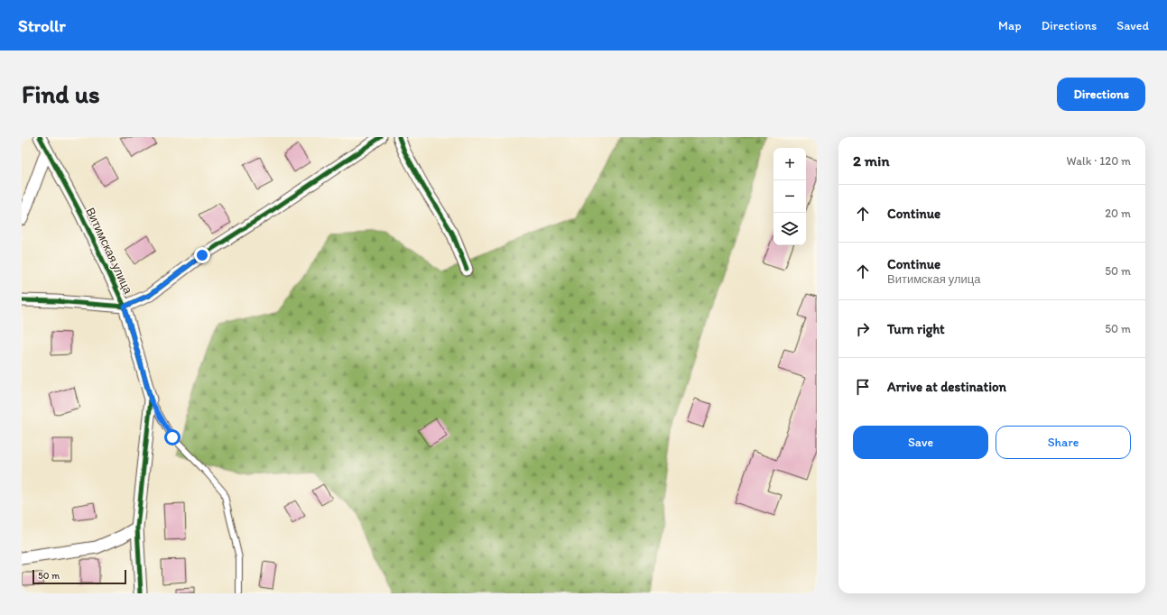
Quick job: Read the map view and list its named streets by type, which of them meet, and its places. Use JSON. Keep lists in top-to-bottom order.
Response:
{
  "streets": {
    "street": ["Витимская улица"]
  },
  "scale_bar": "50 m",
  "page": {
    "header": "Strollr",
    "nav": ["Map", "Directions", "Saved"],
    "buttons": [
      "Directions",
      ["Save", "Share"]
    ],
    "title": "Find us",
    "heading": ["2 min", "Walk · 120 m"],
    "map_buttons": ["+", "−"],
    "list": [
      ["Continue", "20 m"],
      ["Continue", "Витимская улица", "50 m"],
      ["Turn right", "50 m"],
      "Arrive at destination"
    ],
    "scale": "50 m"
  }
}
